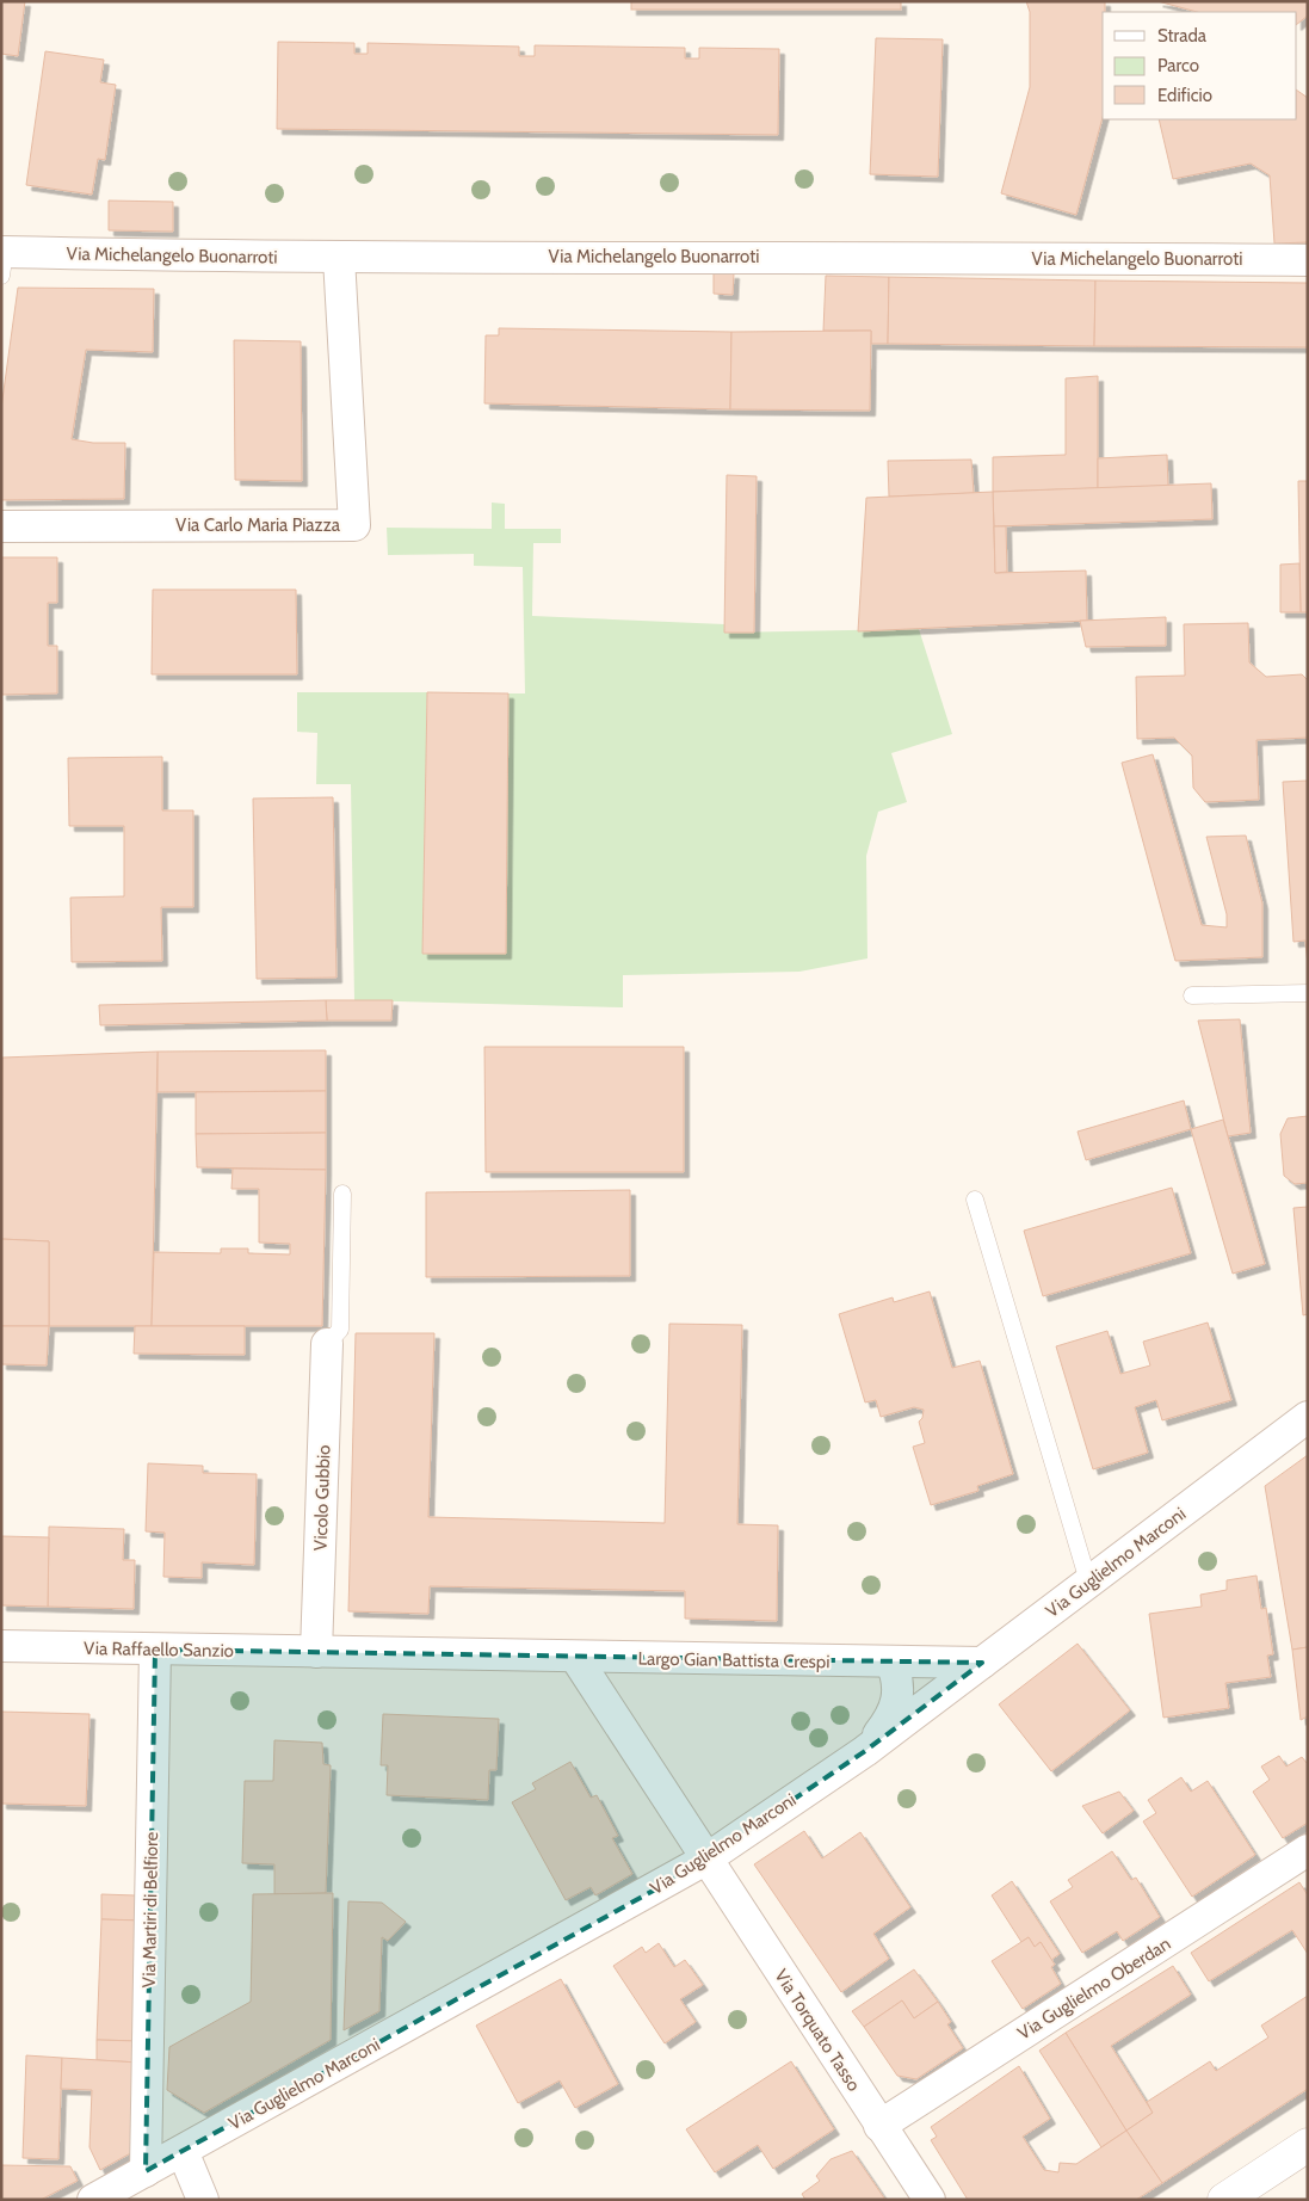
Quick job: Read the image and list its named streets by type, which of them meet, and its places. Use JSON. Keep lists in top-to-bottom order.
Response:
{
  "streets": {
    "street": [
      "Via Michelangelo Buonarroti",
      "Via Carlo Maria Piazza",
      "Vicolo Gubbio",
      "Via Guglielmo Marconi",
      "Via Raffaello Sanzio",
      "Largo Gian Battista Crespi",
      "Via Martiri di Belfiore",
      "Via Guglielmo Oberdan",
      "Via Torquato Tasso"
    ]
  },
  "crossings": [
    ["Via Michelangelo Buonarroti", "Via Carlo Maria Piazza"],
    ["Vicolo Gubbio", "Via Raffaello Sanzio"],
    ["Vicolo Gubbio", "Largo Gian Battista Crespi"],
    ["Via Guglielmo Marconi", "Largo Gian Battista Crespi"],
    ["Via Guglielmo Marconi", "Via Martiri di Belfiore"],
    ["Via Guglielmo Marconi", "Via Torquato Tasso"],
    ["Via Raffaello Sanzio", "Largo Gian Battista Crespi"],
    ["Via Raffaello Sanzio", "Via Martiri di Belfiore"],
    ["Via Guglielmo Oberdan", "Via Torquato Tasso"]
  ],
  "legend": ["Strada", "Parco", "Edificio"]
}
